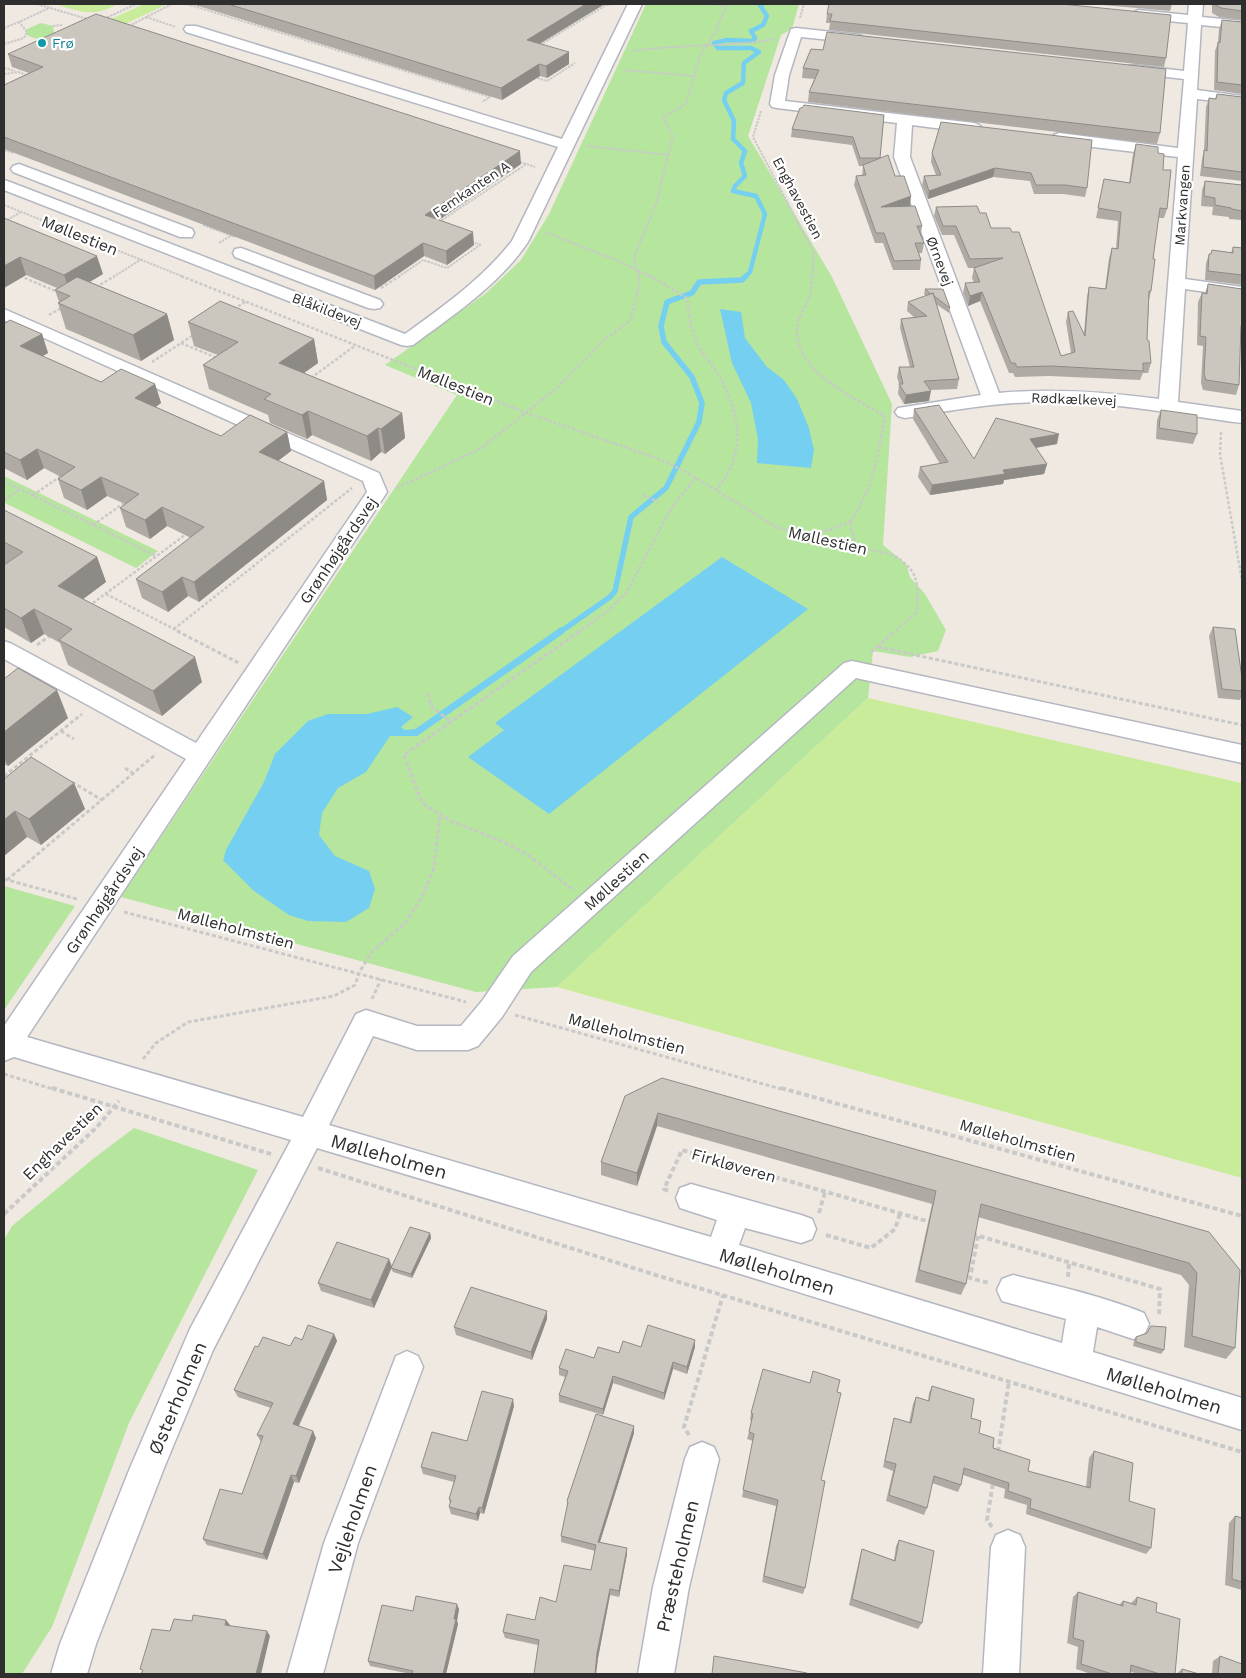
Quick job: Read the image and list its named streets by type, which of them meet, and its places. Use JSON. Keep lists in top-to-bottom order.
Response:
{
  "streets": {
    "street": [
      "Markvangen",
      "Møllestien",
      "Ørnevej",
      "Blåkildevej",
      "Rødkælkevej",
      "Grønhøjgårdsvej",
      "Mølleholmen",
      "Østerholmen",
      "Vejleholmen",
      "Præsteholmen"
    ],
    "path": [
      "Femkanten A",
      "Enghavestien",
      "Mølleholmstien",
      "Firkløveren"
    ]
  },
  "crossings": [
    ["Markvangen", "Rødkælkevej"],
    ["Møllestien", "Mølleholmstien"],
    ["Møllestien", "Mølleholmen"],
    ["Ørnevej", "Rødkælkevej"],
    ["Grønhøjgårdsvej", "Mølleholmstien"],
    ["Grønhøjgårdsvej", "Mølleholmen"],
    ["Mølleholmen", "Østerholmen"]
  ],
  "places": ["Frø"]
}
